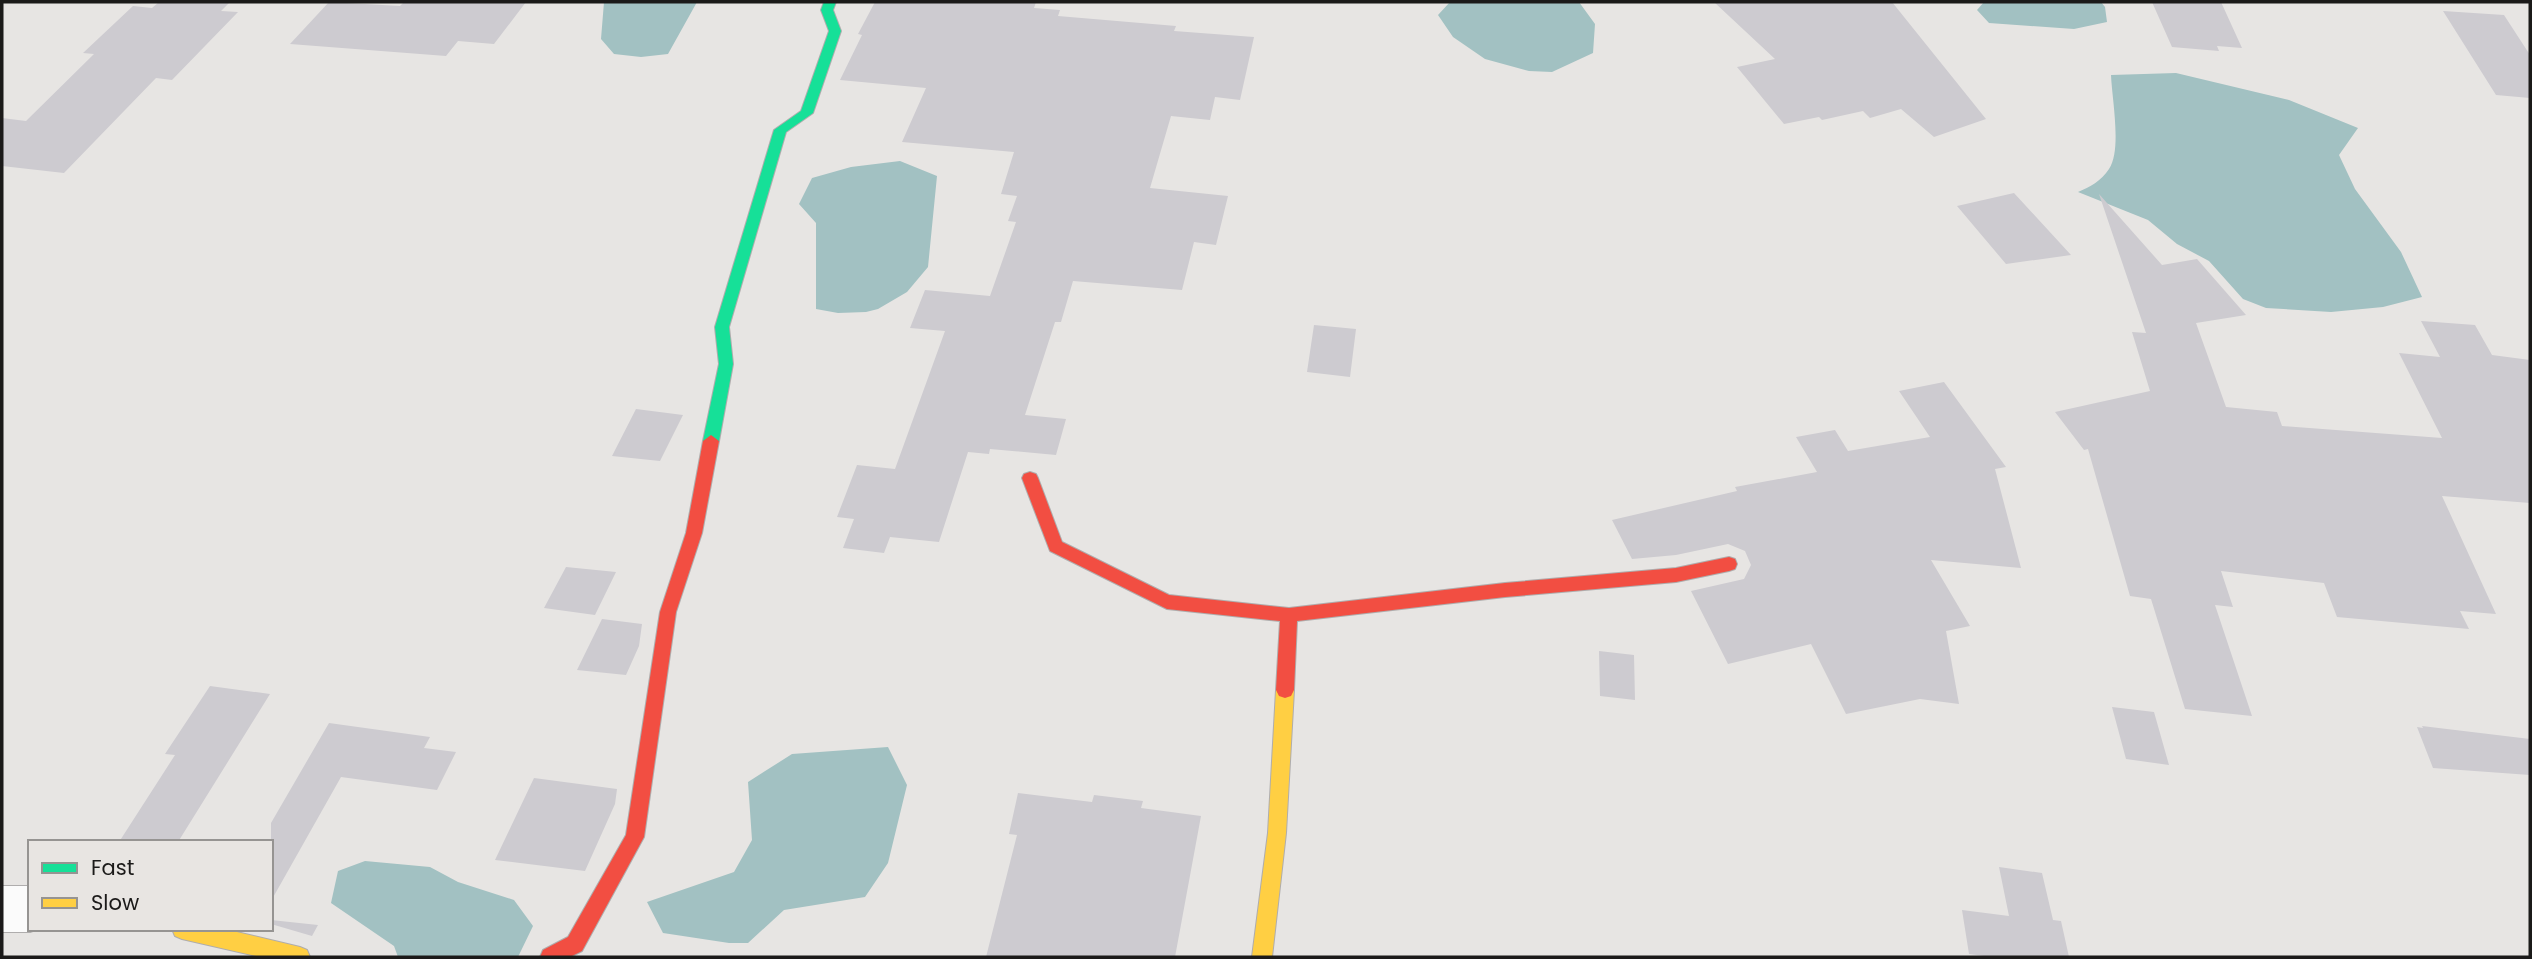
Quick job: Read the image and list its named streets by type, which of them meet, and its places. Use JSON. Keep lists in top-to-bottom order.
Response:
{
  "legend": ["Fast", "Slow"]
}
